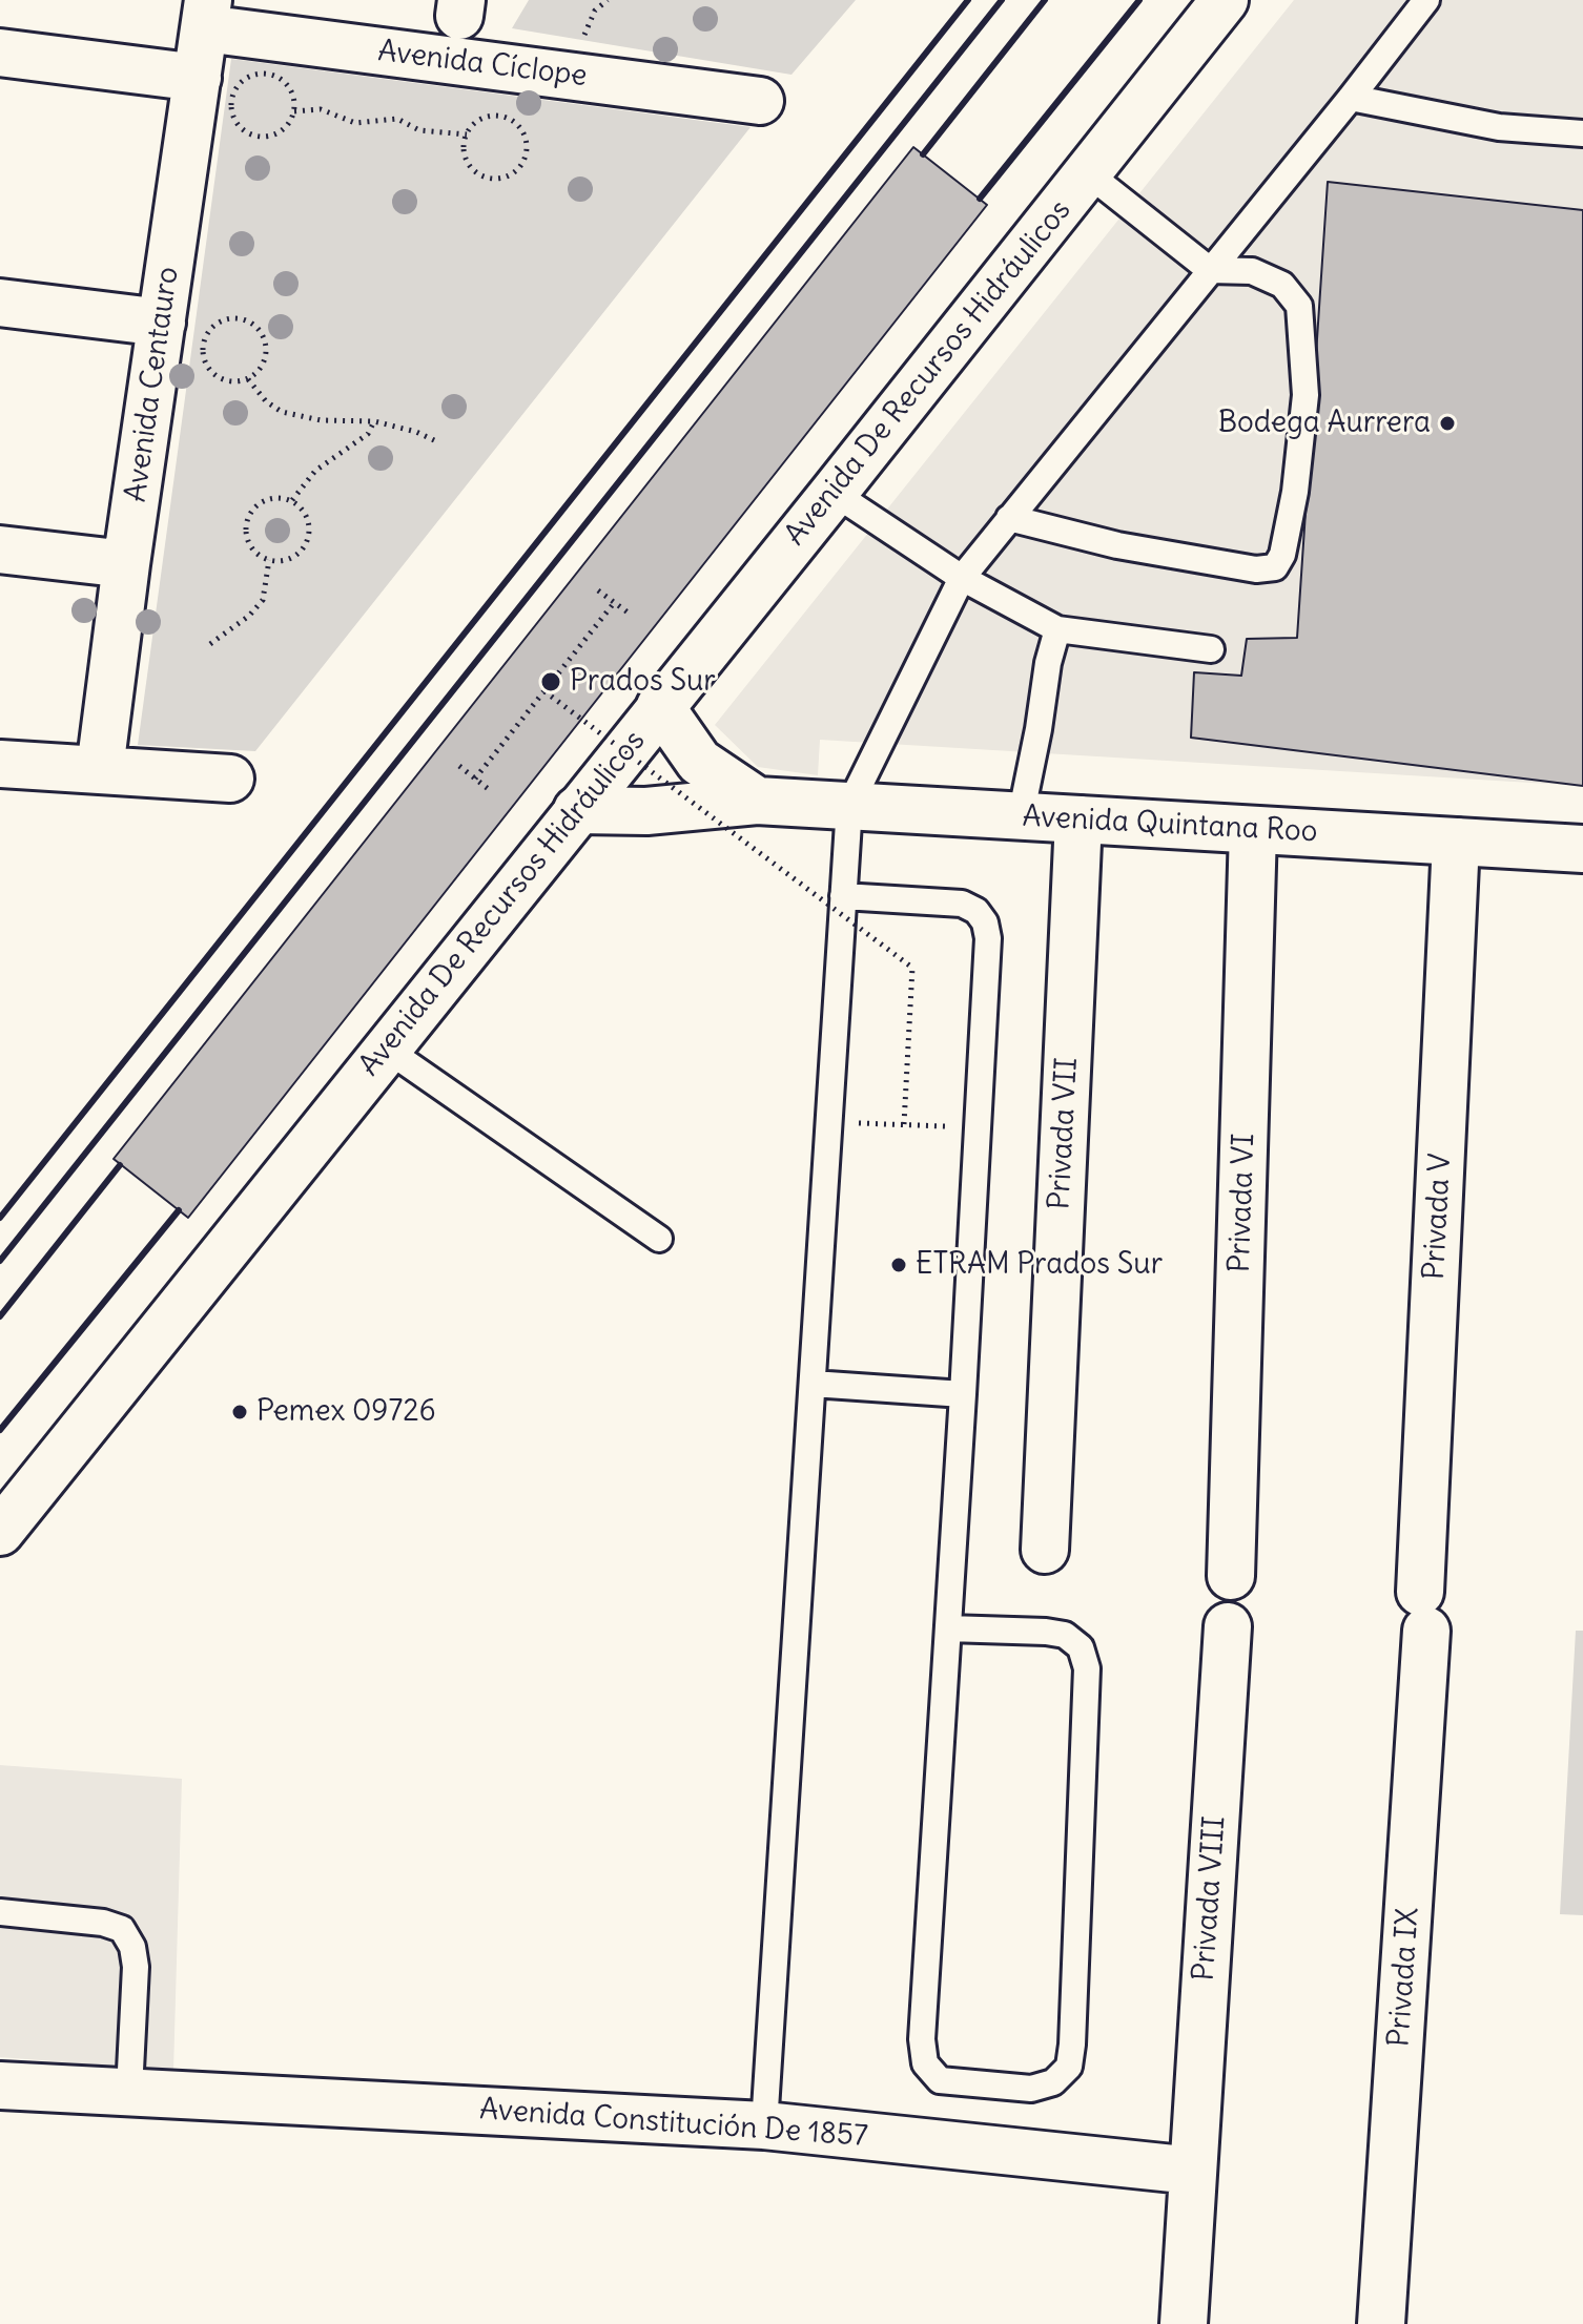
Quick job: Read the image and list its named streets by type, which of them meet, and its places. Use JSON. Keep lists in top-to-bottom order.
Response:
{
  "streets": {
    "street": [
      "Avenida Cíclope",
      "Avenida De Recursos Hidráulicos",
      "Avenida Centauro",
      "Avenida Quintana Roo",
      "Privada VII",
      "Privada VI",
      "Privada V",
      "Privada VIII",
      "Privada IX",
      "Avenida Constitución De 1857"
    ]
  },
  "crossings": [
    ["Avenida Cíclope", "Avenida Centauro"],
    ["Avenida De Recursos Hidráulicos", "Avenida Quintana Roo"],
    ["Avenida Quintana Roo", "Privada VII"],
    ["Avenida Quintana Roo", "Privada VI"],
    ["Avenida Quintana Roo", "Privada V"],
    ["Privada V", "Privada IX"],
    ["Privada VIII", "Avenida Constitución De 1857"]
  ],
  "places": [
    "Bodega Aurrera",
    "Prados Sur",
    "ETRAM Prados Sur",
    "Pemex 09726"
  ]
}
